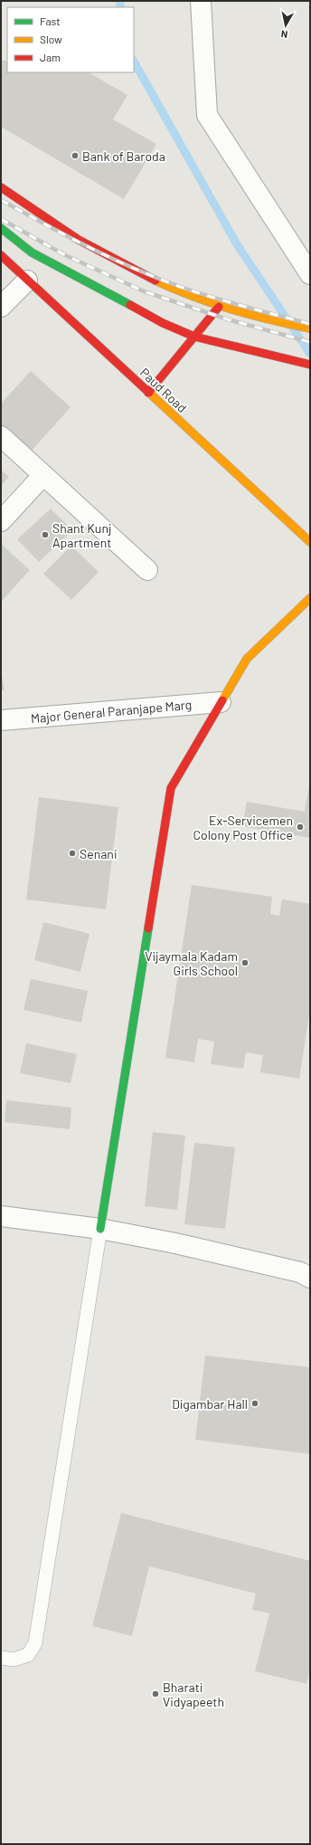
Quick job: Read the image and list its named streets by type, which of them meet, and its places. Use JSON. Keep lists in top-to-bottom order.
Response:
{
  "streets": {
    "main road": ["Paud Road"],
    "street": ["Major General Paranjape Marg"]
  },
  "places": [
    "Bank of Baroda",
    "Shant Kunj Apartment",
    "Ex-Servicemen Colony Post Office",
    "Senani",
    "Vijaymala Kadam Girls School",
    "Digambar Hall",
    "Bharati Vidyapeeth"
  ],
  "legend": ["Fast", "Slow", "Jam"],
  "north": "bottom"
}
